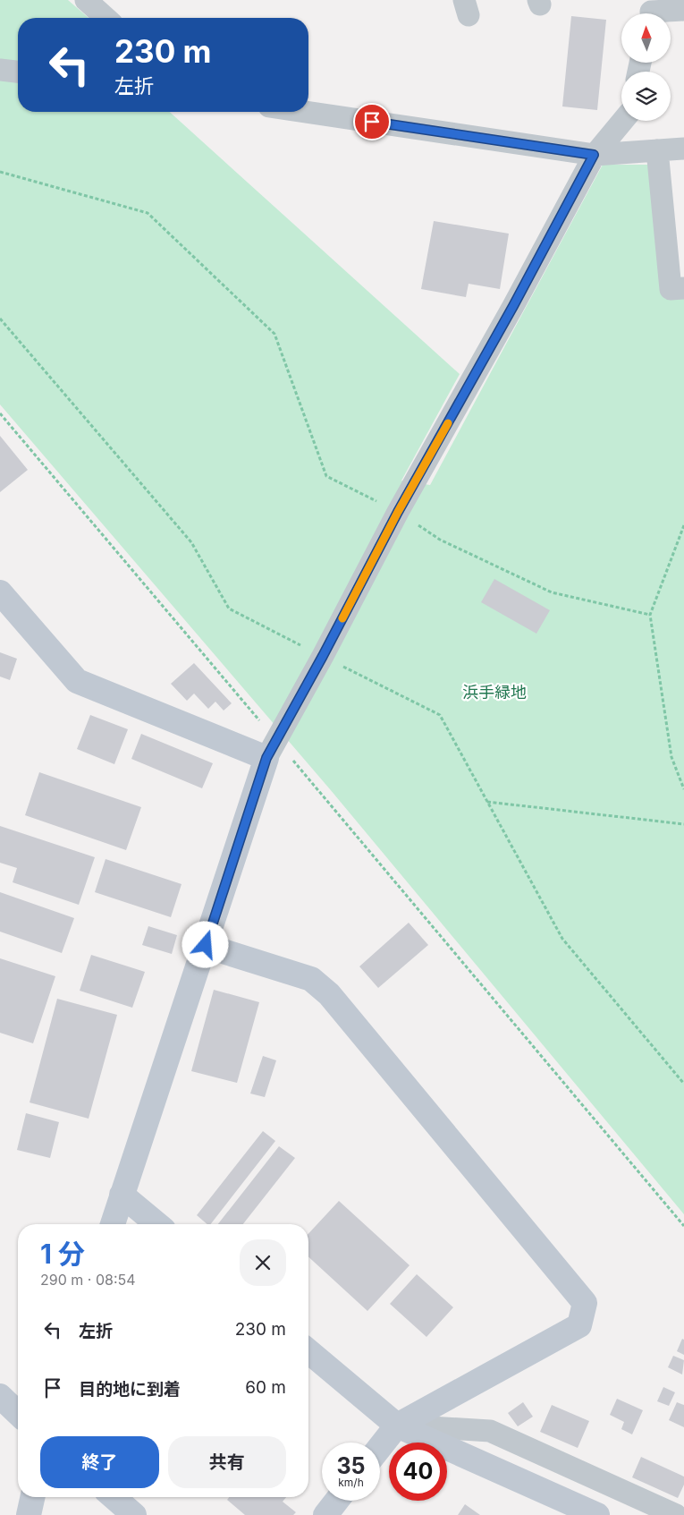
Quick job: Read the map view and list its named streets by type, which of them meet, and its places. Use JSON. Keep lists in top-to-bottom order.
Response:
{
  "parks": ["浜手緑地"],
  "north": "top",
  "page": {
    "turn": ["230 m", "左折"],
    "heading": ["1 分", "290 m · 08:54"],
    "list": [
      {
        "name": "左折",
        "value": "230 m"
      },
      {
        "name": "目的地に到着",
        "value": "60 m"
      }
    ],
    "buttons": ["終了", "共有"],
    "speed": "35 km/h",
    "limit": "40"
  }
}
